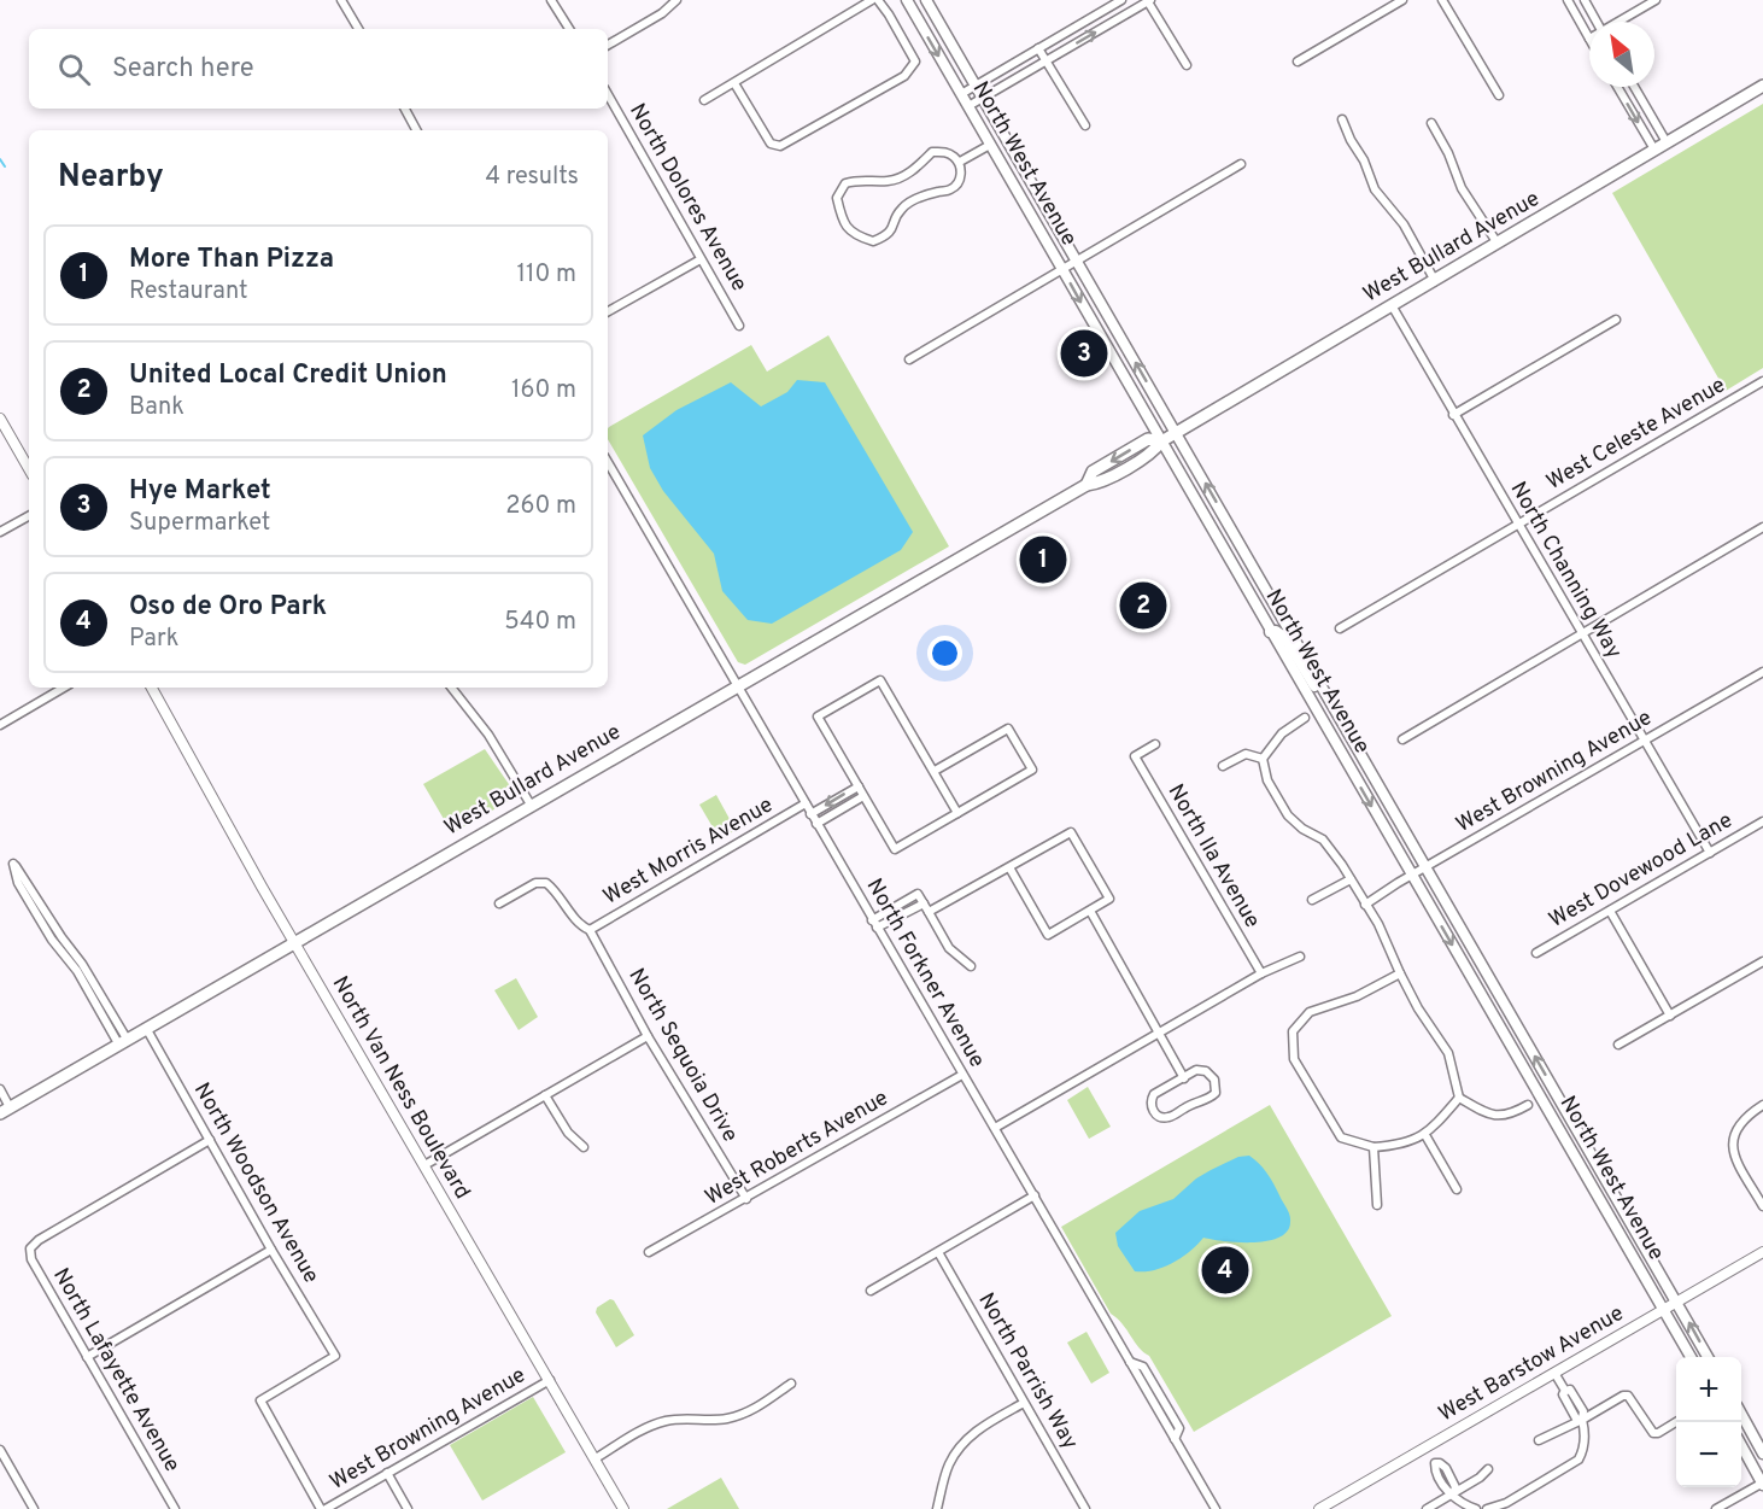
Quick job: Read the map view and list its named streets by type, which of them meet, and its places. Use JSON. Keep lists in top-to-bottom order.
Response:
{
  "streets": {
    "main road": ["North West Avenue", "West Bullard Avenue"],
    "street": [
      "North Dolores Avenue",
      "West Celeste Avenue",
      "North Channing Way",
      "West Browning Avenue",
      "West Morris Avenue",
      "North Ila Avenue",
      "West Dovewood Lane",
      "North Forkner Avenue",
      "North Sequoia Drive",
      "North Van Ness Boulevard",
      "West Roberts Avenue",
      "North Woodson Avenue",
      "West Barstow Avenue",
      "North Lafayette Avenue",
      "North Parrish Way"
    ]
  },
  "crossings": [
    ["North West Avenue", "West Bullard Avenue"],
    ["North West Avenue", "West Browning Avenue"],
    ["North West Avenue", "West Barstow Avenue"],
    ["West Bullard Avenue", "North Channing Way"],
    ["West Bullard Avenue", "North Forkner Avenue"],
    ["West Bullard Avenue", "North Van Ness Boulevard"],
    ["West Bullard Avenue", "North Woodson Avenue"],
    ["West Celeste Avenue", "North Channing Way"],
    ["North Channing Way", "West Browning Avenue"],
    ["North Channing Way", "West Dovewood Lane"],
    ["West Browning Avenue", "North Van Ness Boulevard"],
    ["West Browning Avenue", "North Woodson Avenue"],
    ["West Morris Avenue", "North Forkner Avenue"],
    ["West Morris Avenue", "North Sequoia Drive"],
    ["North Forkner Avenue", "West Roberts Avenue"],
    ["North Sequoia Drive", "West Roberts Avenue"],
    ["North Woodson Avenue", "North Lafayette Avenue"]
  ],
  "north": "top left",
  "page": {
    "search": "Search here",
    "heading": ["Nearby", "4 results"],
    "list": [
      {
        "mark": "1",
        "name": "More Than Pizza",
        "note": "Restaurant",
        "value": "110 m"
      },
      {
        "mark": "2",
        "name": "United Local Credit Union",
        "note": "Bank",
        "value": "160 m"
      },
      {
        "mark": "3",
        "name": "Hye Market",
        "note": "Supermarket",
        "value": "260 m"
      },
      {
        "mark": "4",
        "name": "Oso de Oro Park",
        "note": "Park",
        "value": "540 m"
      }
    ],
    "pins": [
      "3",
      "1",
      "2",
      "4"
    ],
    "map_buttons": ["+", "−"]
  }
}
